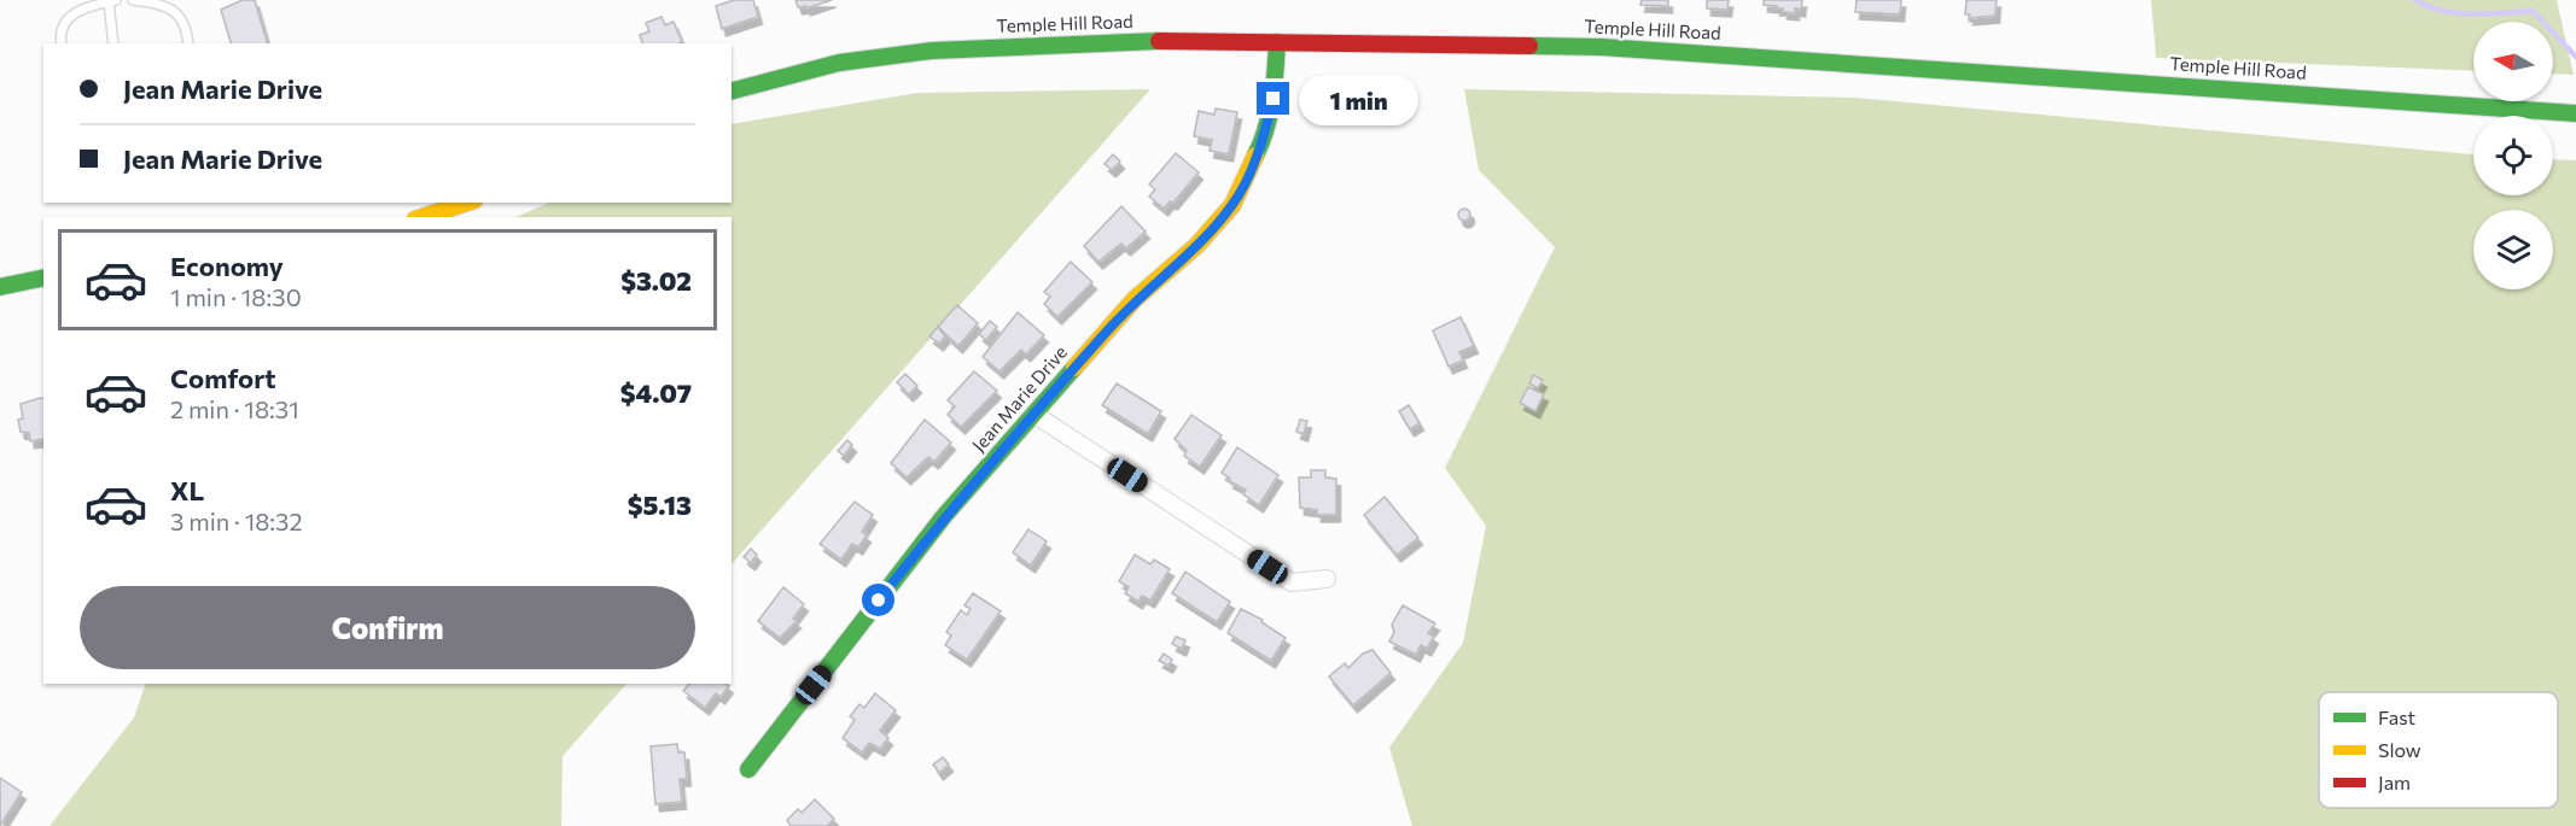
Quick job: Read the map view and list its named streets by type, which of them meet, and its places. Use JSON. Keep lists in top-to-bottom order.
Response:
{
  "streets": {
    "main road": ["Temple Hill Road", "Jean Marie Drive"]
  },
  "crossings": [
    ["Temple Hill Road", "Jean Marie Drive"]
  ],
  "legend": ["Fast", "Slow", "Jam"],
  "north": "left",
  "page": {
    "banner": ["Jean Marie Drive", "Jean Marie Drive"],
    "bubble": "1 min",
    "list": [
      {
        "name": "Economy",
        "note": "1 min · 18:30",
        "value": "$3.02"
      },
      {
        "name": "Comfort",
        "note": "2 min · 18:31",
        "value": "$4.07"
      },
      {
        "name": "XL",
        "note": "3 min · 18:32",
        "value": "$5.13"
      }
    ],
    "buttons": "Confirm"
  }
}
